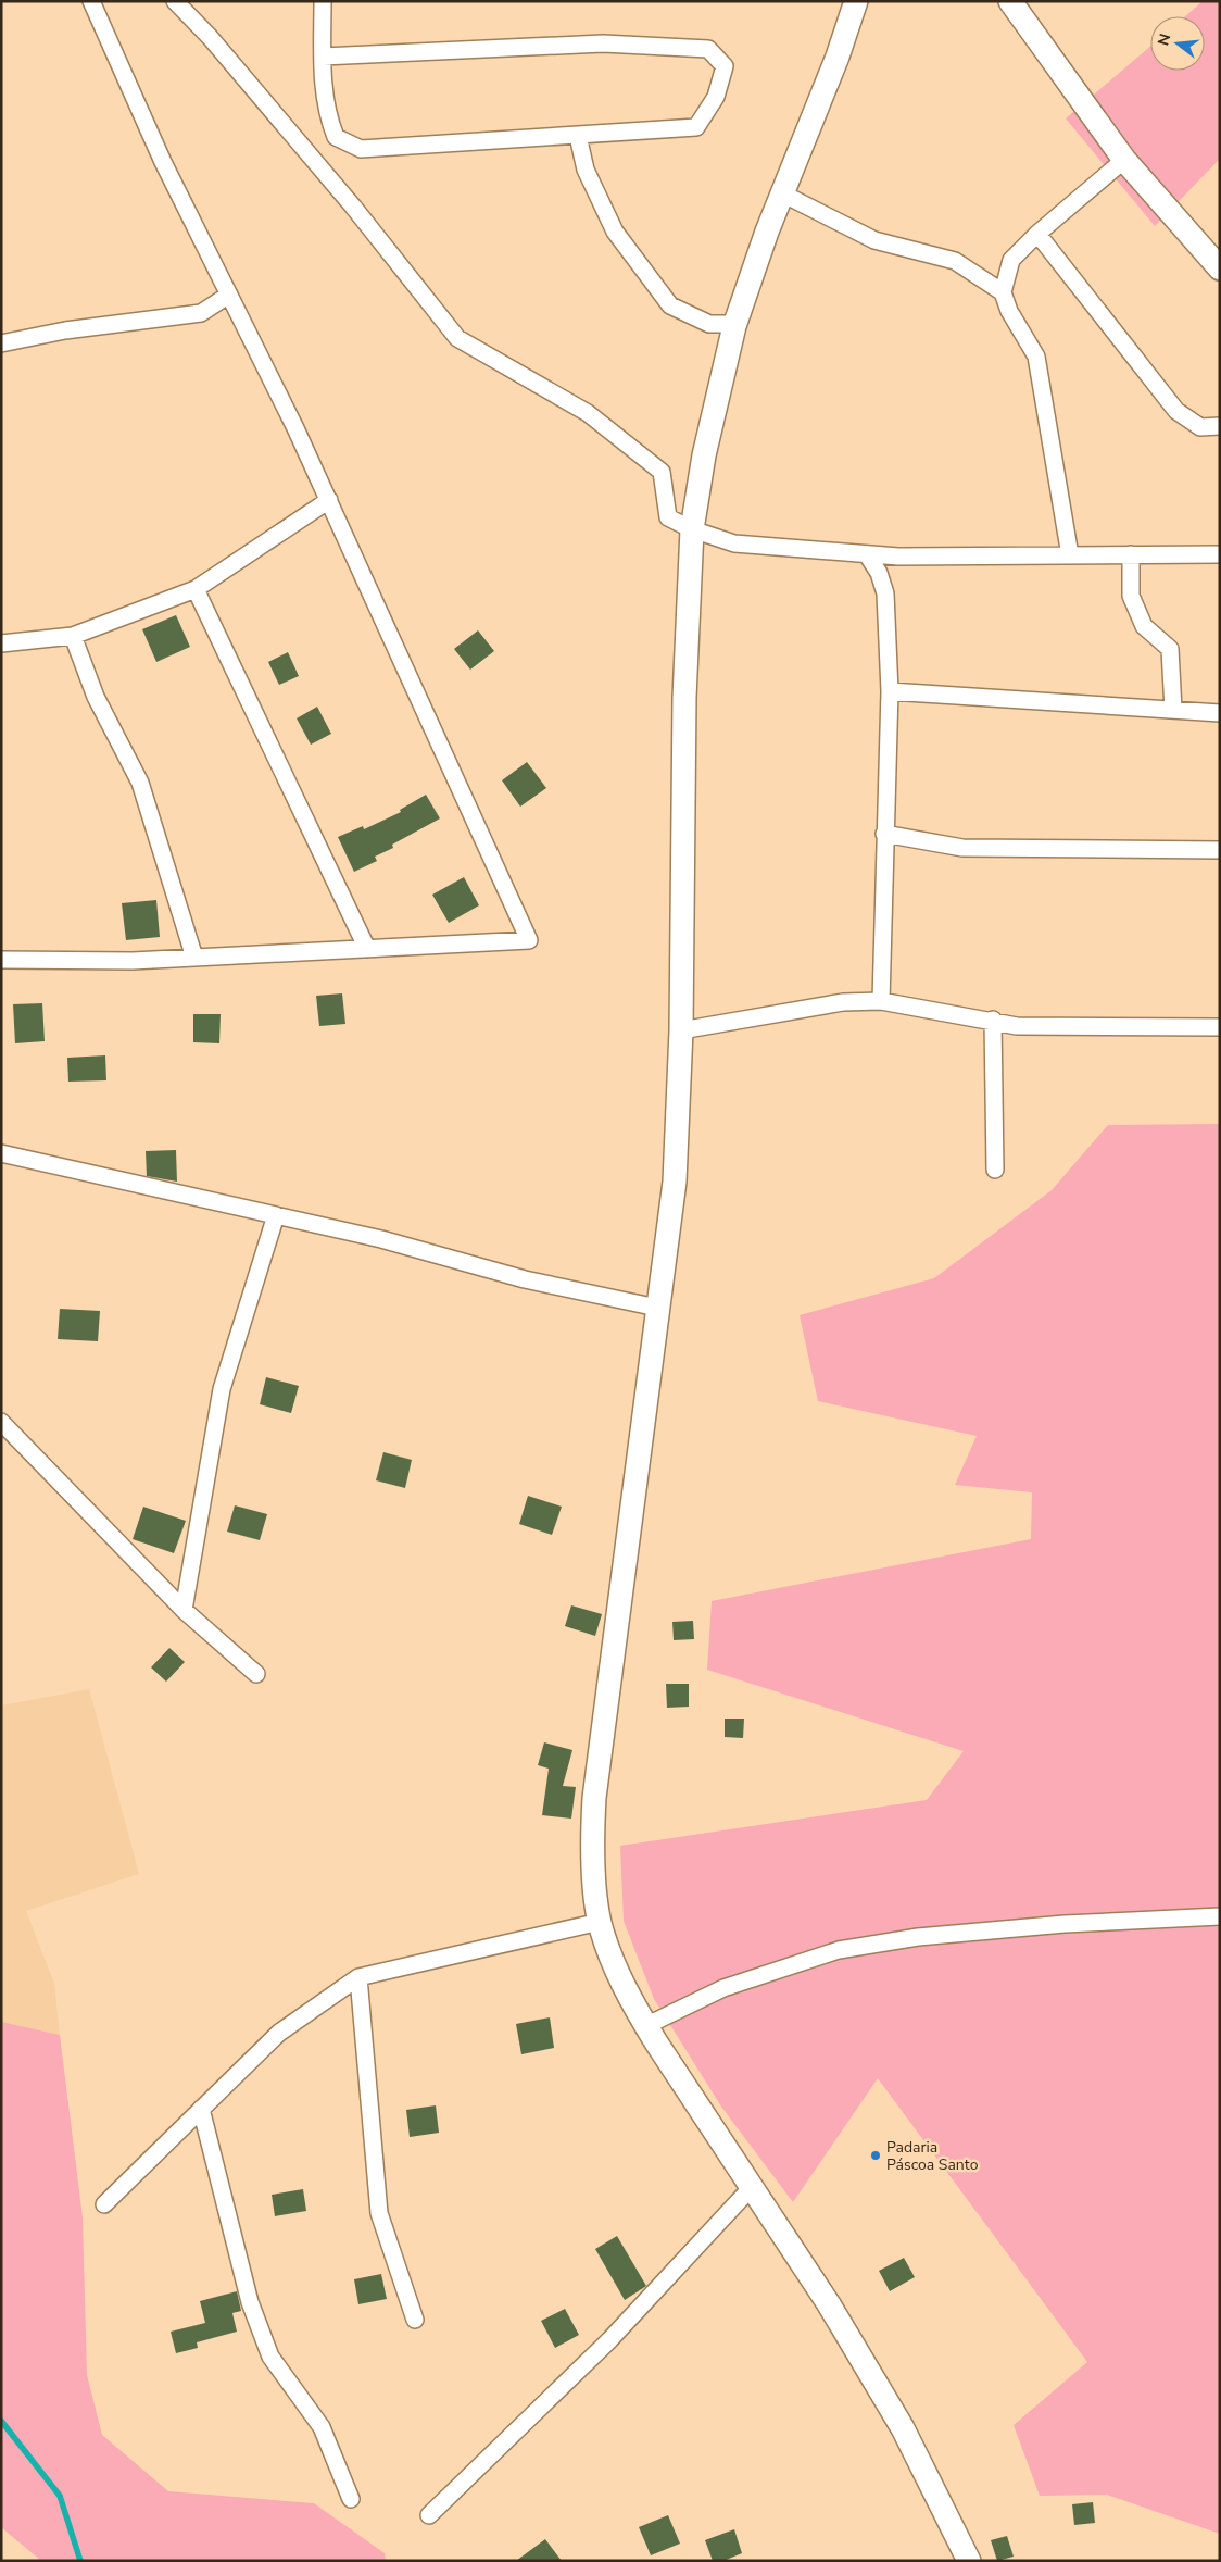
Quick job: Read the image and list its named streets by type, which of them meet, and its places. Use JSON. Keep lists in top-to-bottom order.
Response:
{
  "places": ["Padaria Páscoa Santo"],
  "north": "left"
}
